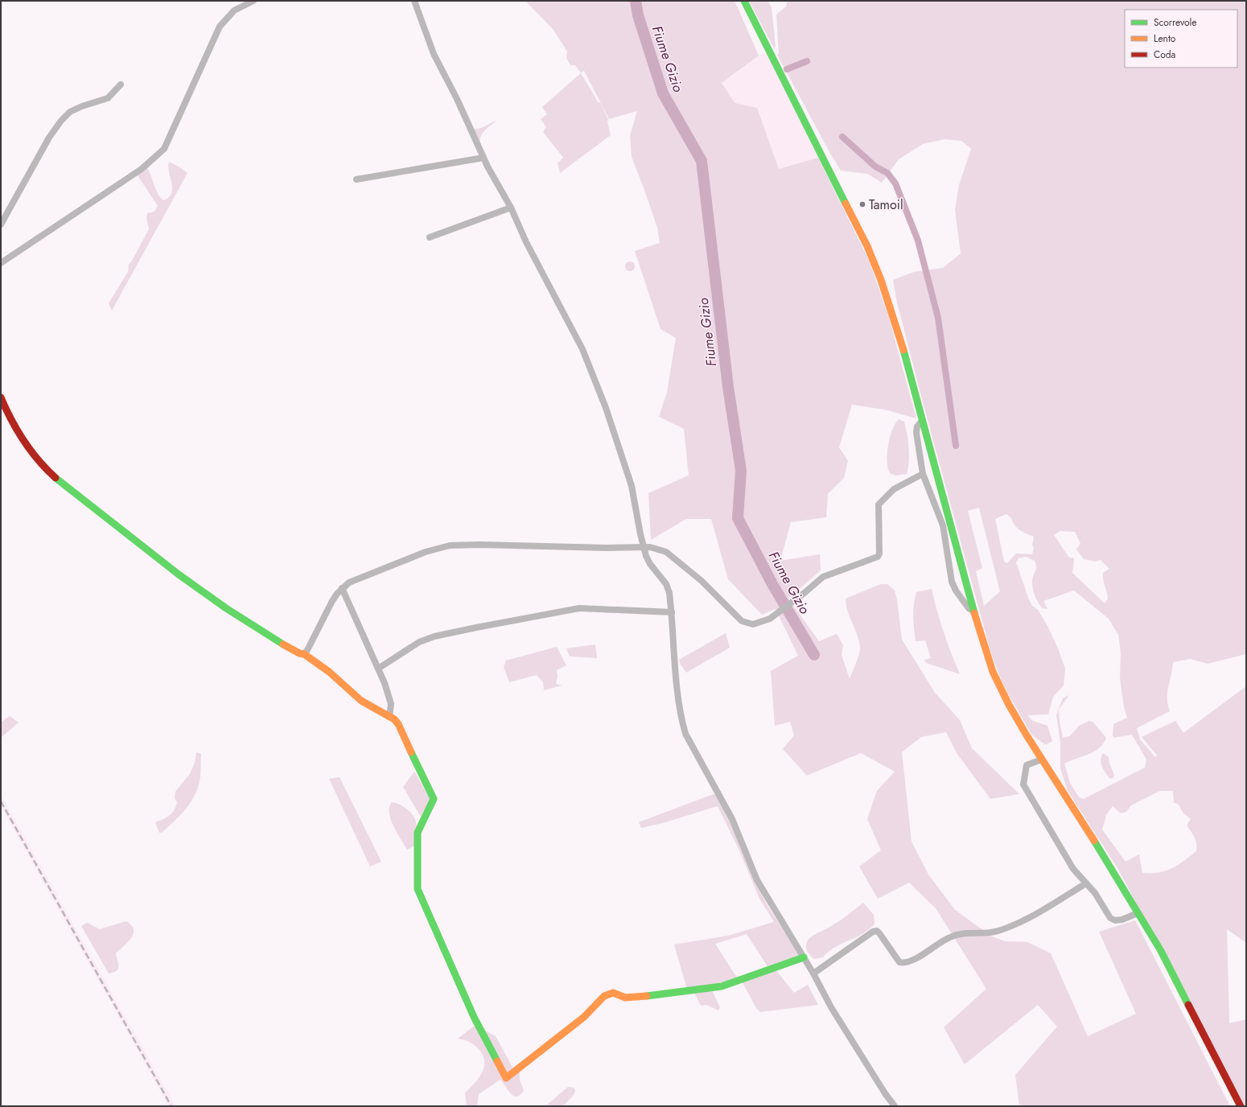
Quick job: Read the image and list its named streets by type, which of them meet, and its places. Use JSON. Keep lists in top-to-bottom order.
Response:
{
  "water": ["Fiume Gizio"],
  "places": ["Tamoil"],
  "legend": ["Scorrevole", "Lento", "Coda"]
}
